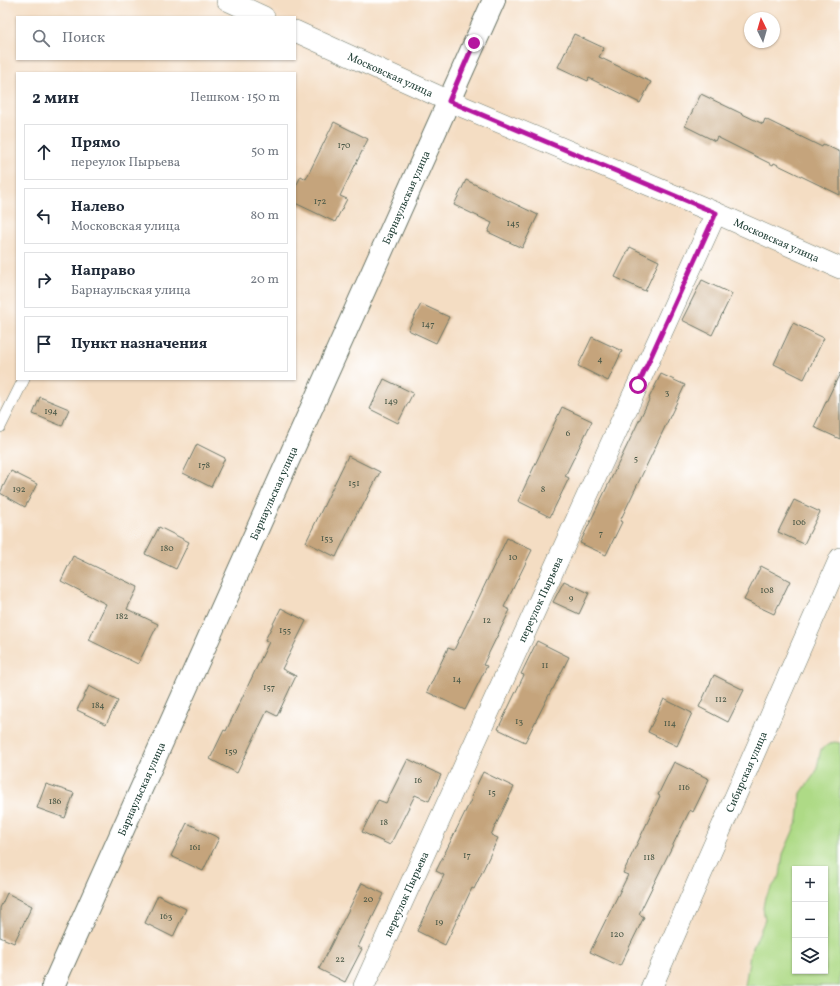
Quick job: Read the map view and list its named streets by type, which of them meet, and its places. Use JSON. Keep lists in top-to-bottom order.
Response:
{
  "streets": {
    "street": [
      "Московская улица",
      "Барнаульская улица",
      "переулок Пырьева",
      "Сибирская улица"
    ]
  },
  "crossings": [
    ["Московская улица", "Барнаульская улица"],
    ["Московская улица", "переулок Пырьева"]
  ],
  "house_numbers": [
    "170",
    "172",
    "145",
    "147",
    "4",
    "3",
    "149",
    "194",
    "6",
    "5",
    "178",
    "151",
    "192",
    "8",
    "106",
    "7",
    "153",
    "180",
    "10",
    "108",
    "9",
    "182",
    "12",
    "155",
    "11",
    "14",
    "157",
    "112",
    "184",
    "13",
    "114",
    "159",
    "16",
    "116",
    "15",
    "186",
    "18",
    "161",
    "17",
    "118",
    "20",
    "163",
    "19",
    "120",
    "22"
  ],
  "north": "top",
  "page": {
    "search": "Поиск",
    "heading": ["2 мин", "Пешком · 150 m"],
    "list": [
      ["Прямо", "переулок Пырьева", "50 m"],
      ["Налево", "Московская улица", "80 m"],
      ["Направо", "Барнаульская улица", "20 m"],
      "Пункт назначения"
    ],
    "map_buttons": ["+", "−"]
  }
}
